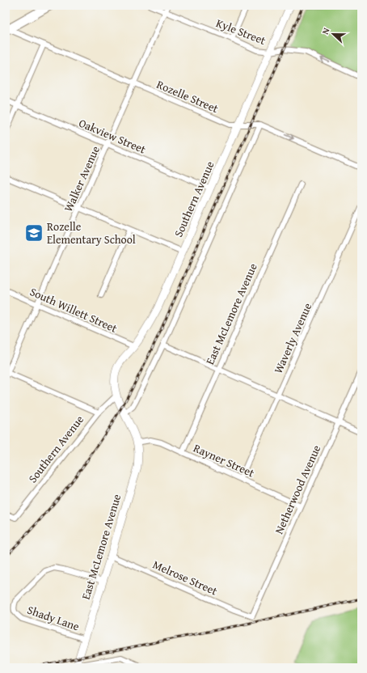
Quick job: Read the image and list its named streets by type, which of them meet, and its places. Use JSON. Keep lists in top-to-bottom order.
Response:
{
  "streets": {
    "main road": ["Southern Avenue", "East McLemore Avenue"],
    "street": [
      "Kyle Street",
      "Rozelle Street",
      "Oakview Street",
      "Walker Avenue",
      "South Willett Street",
      "Waverly Avenue",
      "Rayner Street",
      "Netherwood Avenue",
      "Melrose Street",
      "Shady Lane"
    ]
  },
  "crossings": [
    ["Kyle Street", "Walker Avenue"],
    ["Kyle Street", "Southern Avenue"],
    ["Rozelle Street", "Walker Avenue"],
    ["Rozelle Street", "Southern Avenue"],
    ["Oakview Street", "Walker Avenue"],
    ["Oakview Street", "Southern Avenue"],
    ["Walker Avenue", "South Willett Street"],
    ["Southern Avenue", "South Willett Street"],
    ["Southern Avenue", "East McLemore Avenue"],
    ["East McLemore Avenue", "Rayner Street"],
    ["East McLemore Avenue", "Melrose Street"],
    ["East McLemore Avenue", "Shady Lane"],
    ["Waverly Avenue", "Rayner Street"],
    ["Rayner Street", "Netherwood Avenue"],
    ["Netherwood Avenue", "Melrose Street"]
  ],
  "one_way": ["Kyle Street"],
  "places": {
    "school or university": ["Rozelle Elementary School"]
  },
  "north": "left"
}
